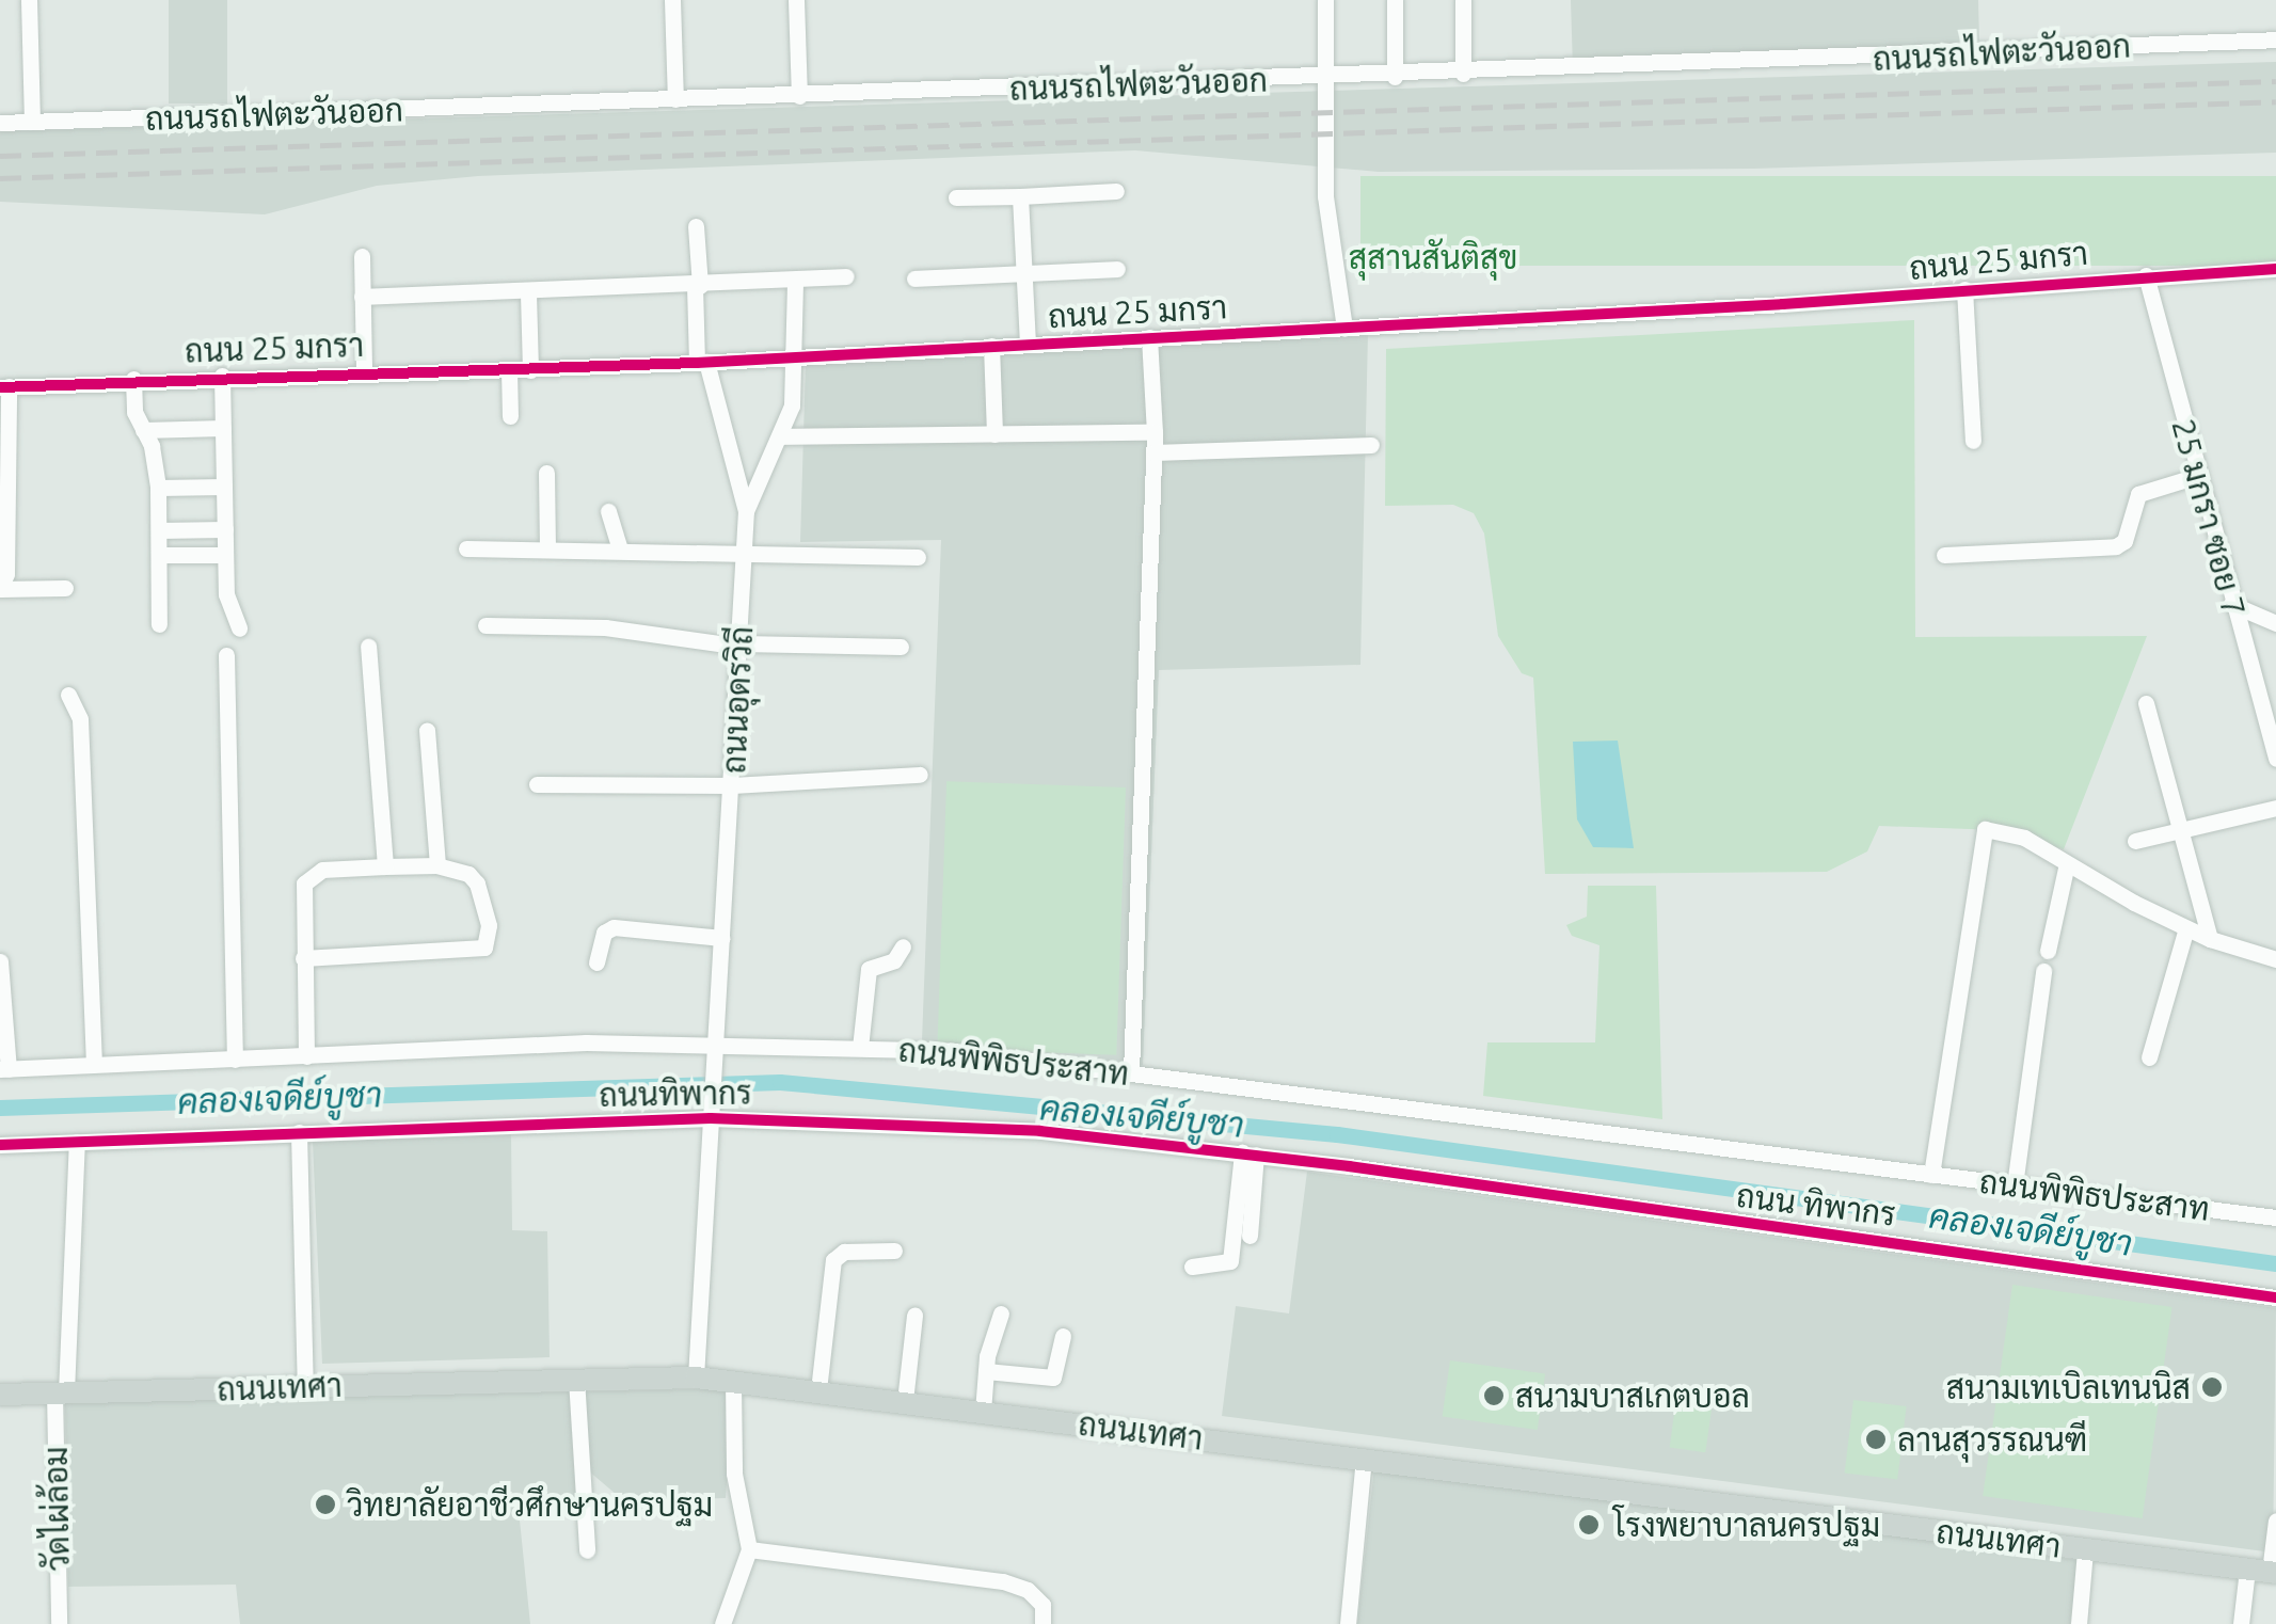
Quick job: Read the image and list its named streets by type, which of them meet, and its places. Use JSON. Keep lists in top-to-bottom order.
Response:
{
  "streets": {
    "main road": ["ถนนเทศา"],
    "street": [
      "ถนนรถไฟตะวันออก",
      "ถนน 25 มกรา",
      "25 มกรา ซอย 7",
      "ถนนอุดรวิถี",
      "ถนนพิพิธประสาท",
      "ถนนทิพากร",
      "ถนน ทิพากร",
      "วัดไผ่ล้อม"
    ]
  },
  "crossings": [
    ["ถนน 25 มกรา", "25 มกรา ซอย 7"],
    ["ถนน 25 มกรา", "ถนนอุดรวิถี"],
    ["ถนนอุดรวิถี", "ถนนพิพิธประสาท"],
    ["ถนนอุดรวิถี", "ถนนทิพากร"],
    ["ถนนอุดรวิถี", "ถนนเทศา"],
    ["ถนนทิพากร", "ถนน ทิพากร"],
    ["ถนนทิพากร", "วัดไผ่ล้อม"],
    ["ถนนเทศา", "วัดไผ่ล้อม"]
  ],
  "water": ["คลองเจดีย์บูชา"],
  "parks": ["สุสานสันติสุข"],
  "places": [
    "สนามเทเบิลเทนนิส",
    "สนามบาสเกตบอล",
    "ลานสุวรรณนฑี",
    "วิทยาลัยอาชีวศึกษานครปฐม",
    "โรงพยาบาลนครปฐม"
  ]
}
